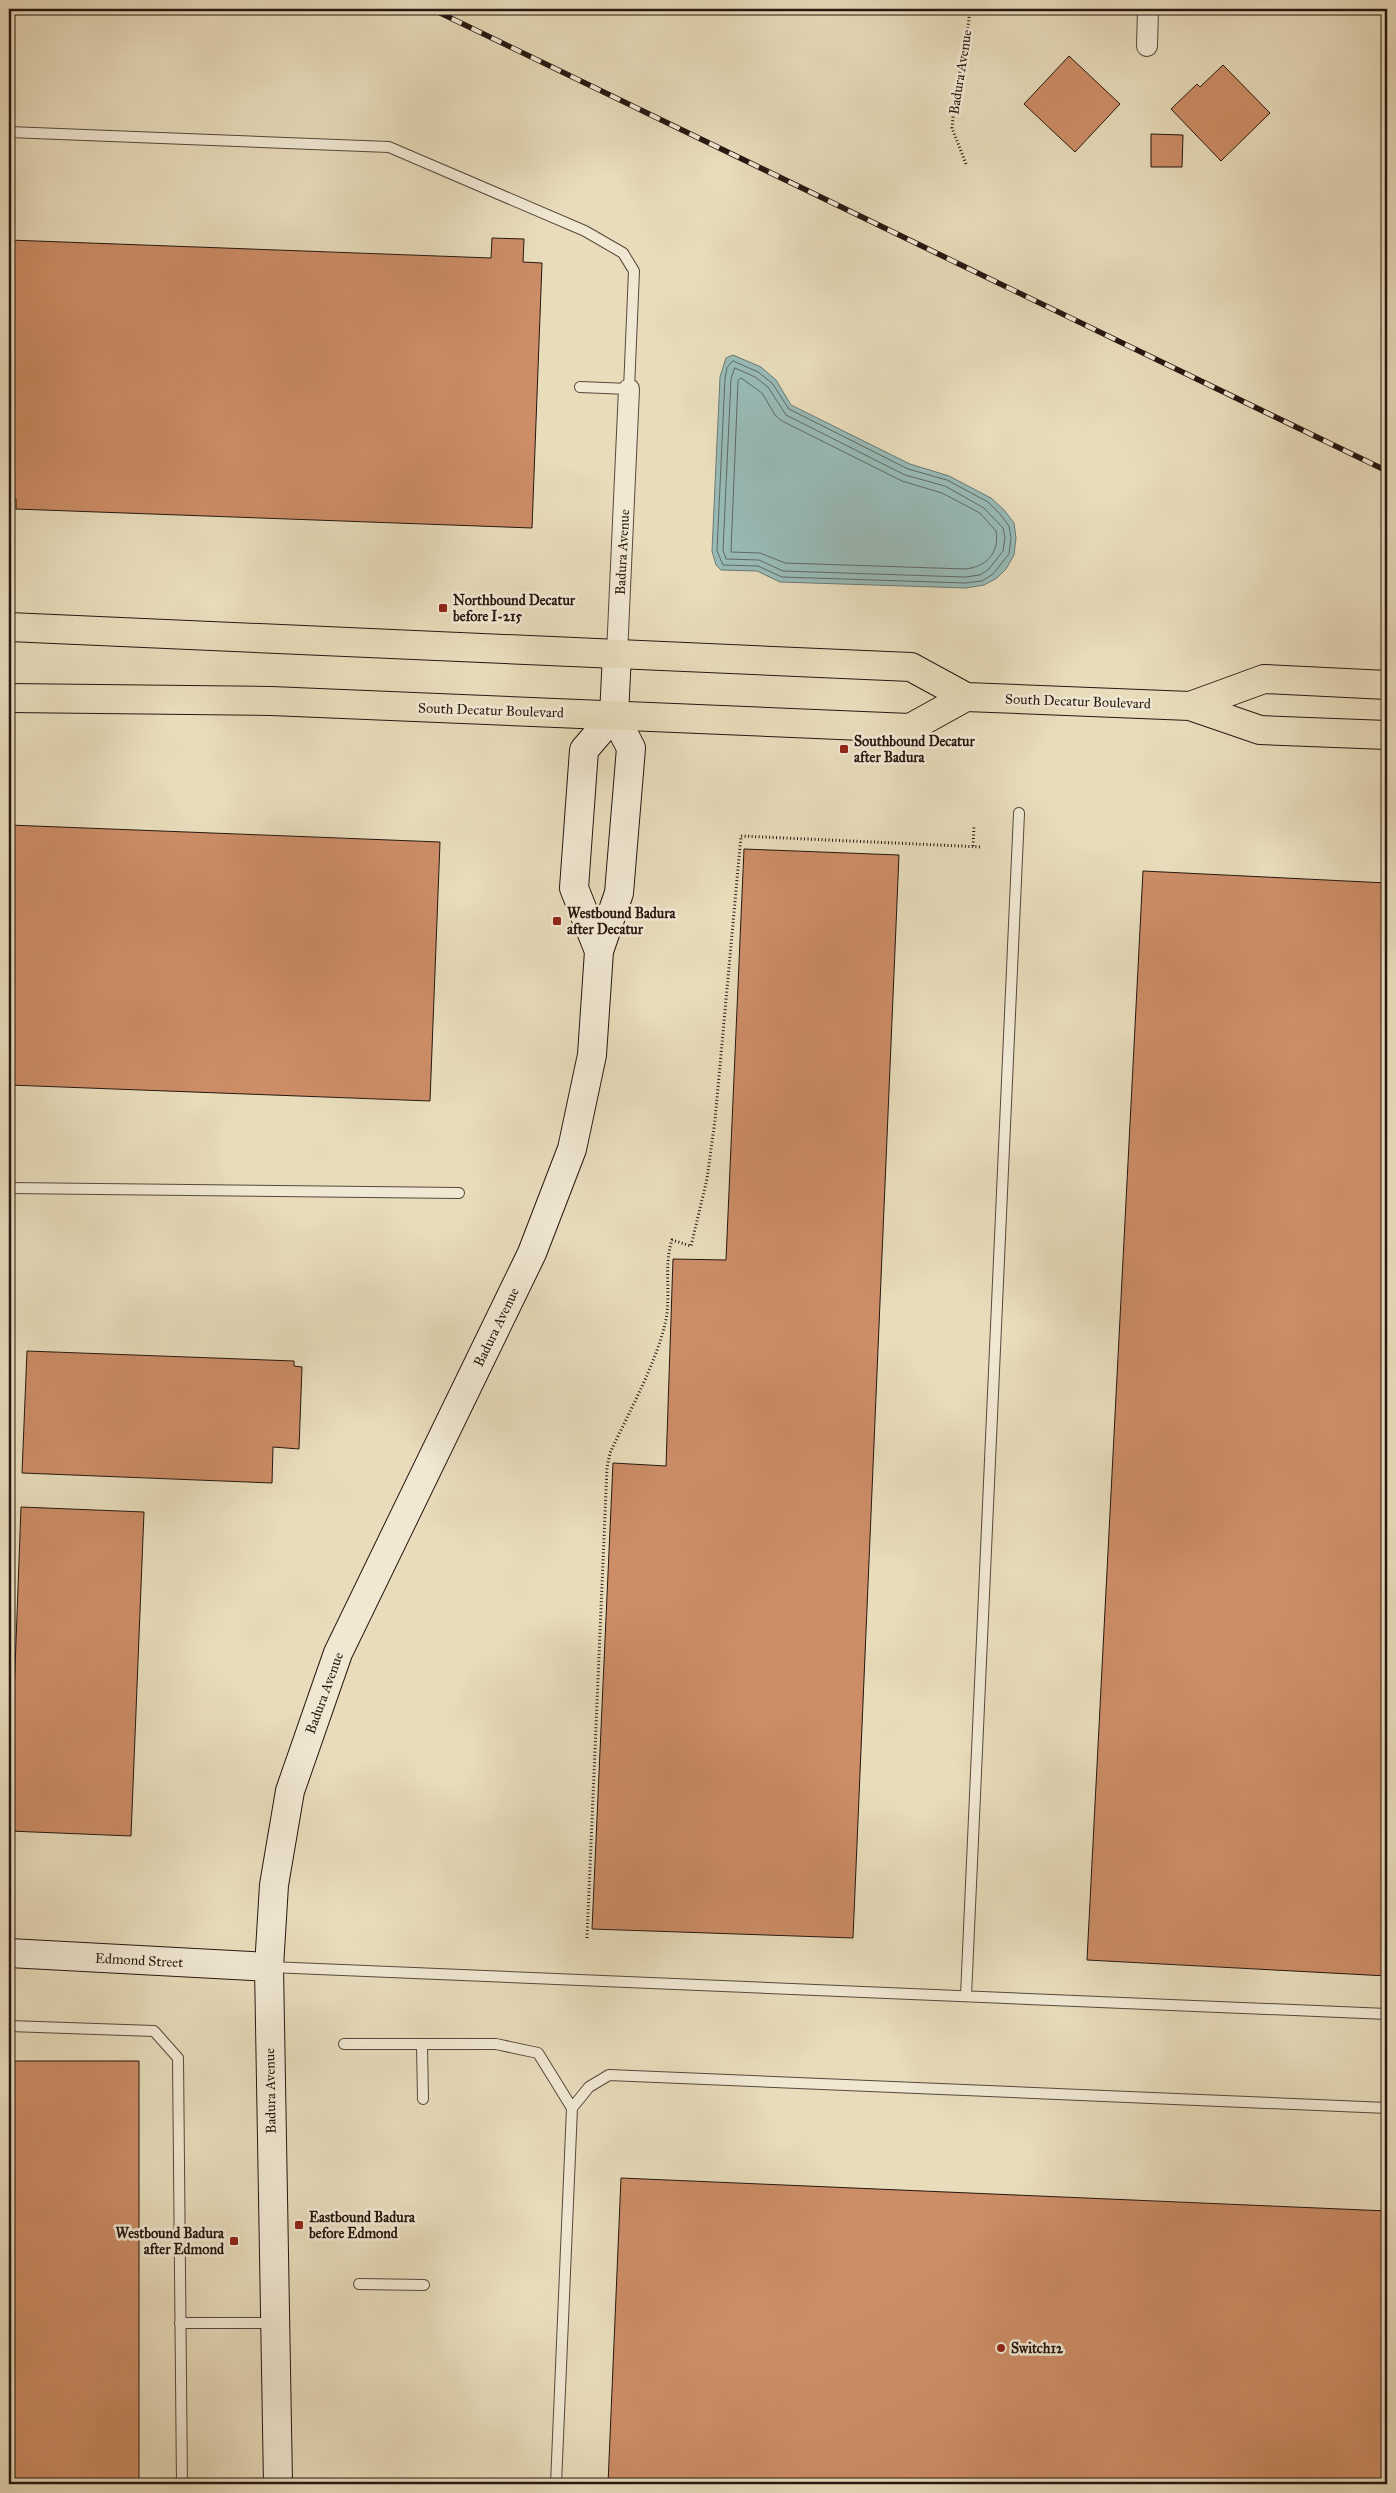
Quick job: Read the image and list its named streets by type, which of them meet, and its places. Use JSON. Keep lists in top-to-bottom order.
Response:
{
  "streets": {
    "main road": ["Badura Avenue", "South Decatur Boulevard", "Edmond Street"]
  },
  "crossings": [
    ["Badura Avenue", "South Decatur Boulevard"],
    ["Badura Avenue", "Edmond Street"]
  ],
  "places": {
    "transit": [
      "Northbound Decatur before I-215",
      "Southbound Decatur after Badura",
      "Westbound Badura after Decatur",
      "Eastbound Badura before Edmond",
      "Westbound Badura after Edmond"
    ],
    "other": ["Switch12"]
  }
}
